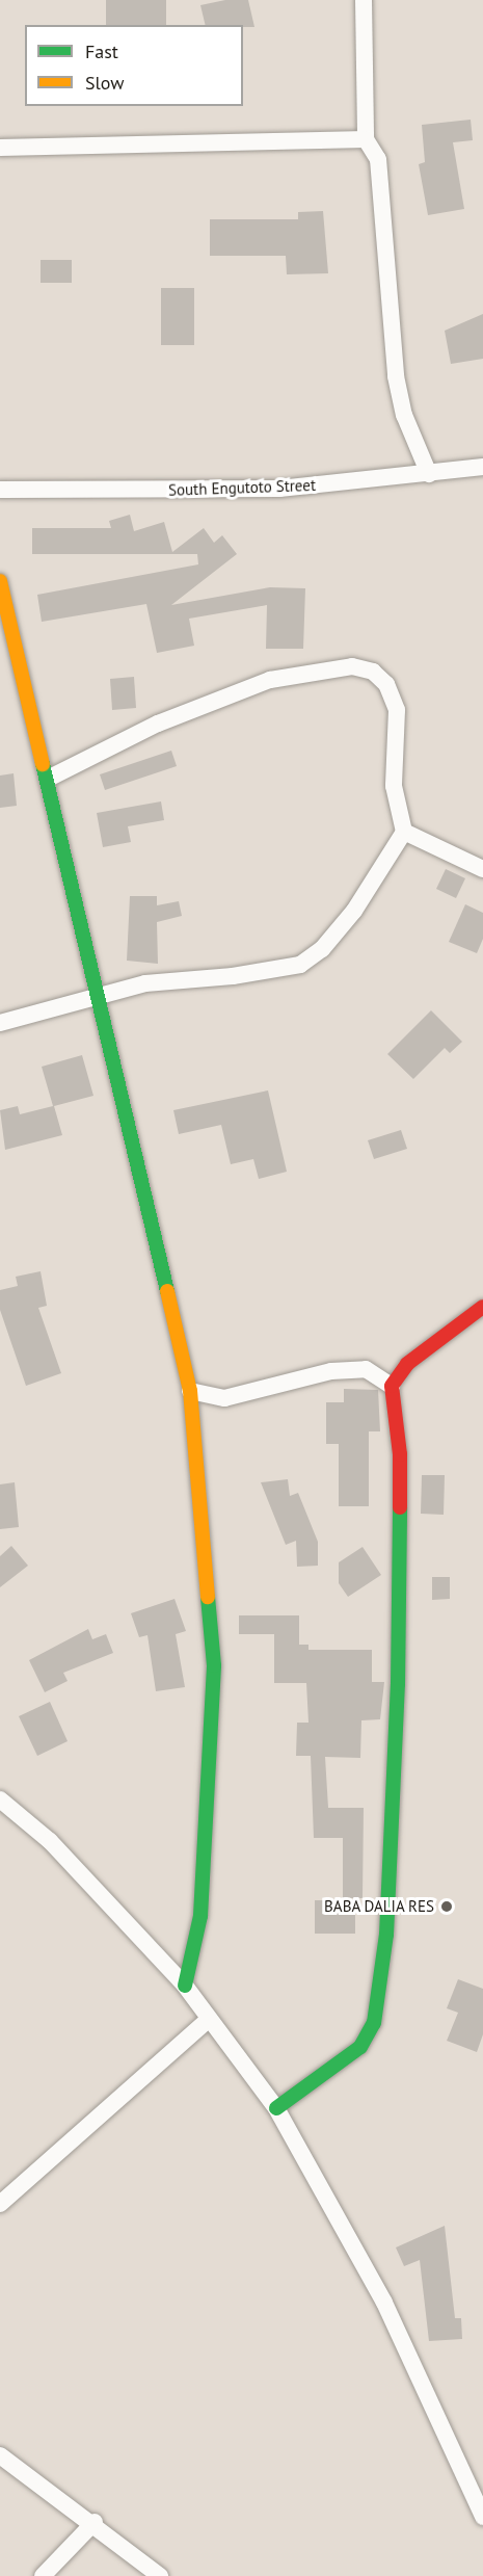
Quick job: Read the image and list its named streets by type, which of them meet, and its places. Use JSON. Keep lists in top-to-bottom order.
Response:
{
  "streets": {
    "street": ["South Engutoto Street"]
  },
  "places": ["BABA DALIA RES"],
  "legend": ["Fast", "Slow"]
}
